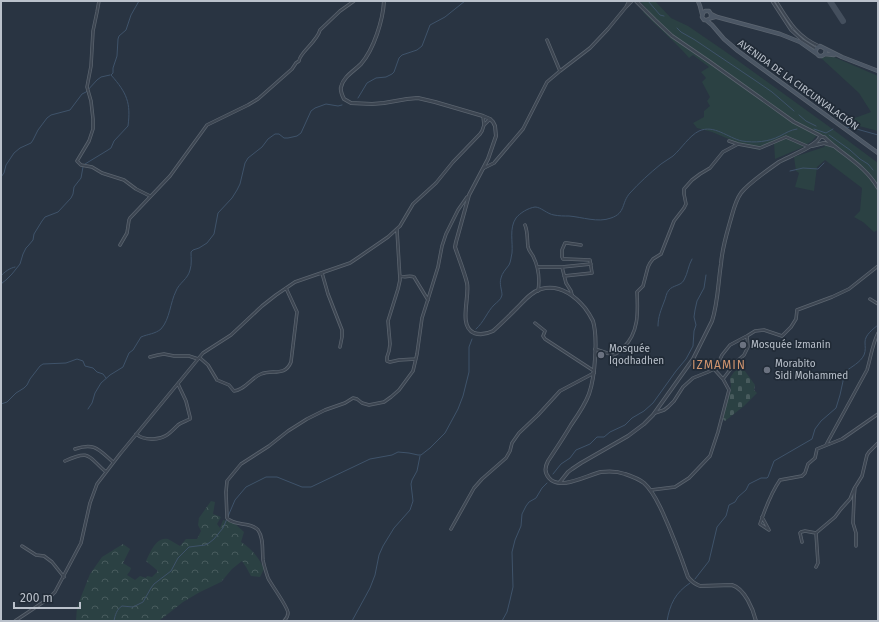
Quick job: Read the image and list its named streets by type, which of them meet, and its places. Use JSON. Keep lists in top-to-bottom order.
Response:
{
  "streets": {
    "main road": ["AVENIDA DE LA CIRCUNVALACIÓN"]
  },
  "districts": ["IZMAMIN"],
  "places": ["Mosquée Izmanin", "Mosquée Iqodhadhen", "Morabito Sidi Mohammed"],
  "scale_bar": "200 m"
}
